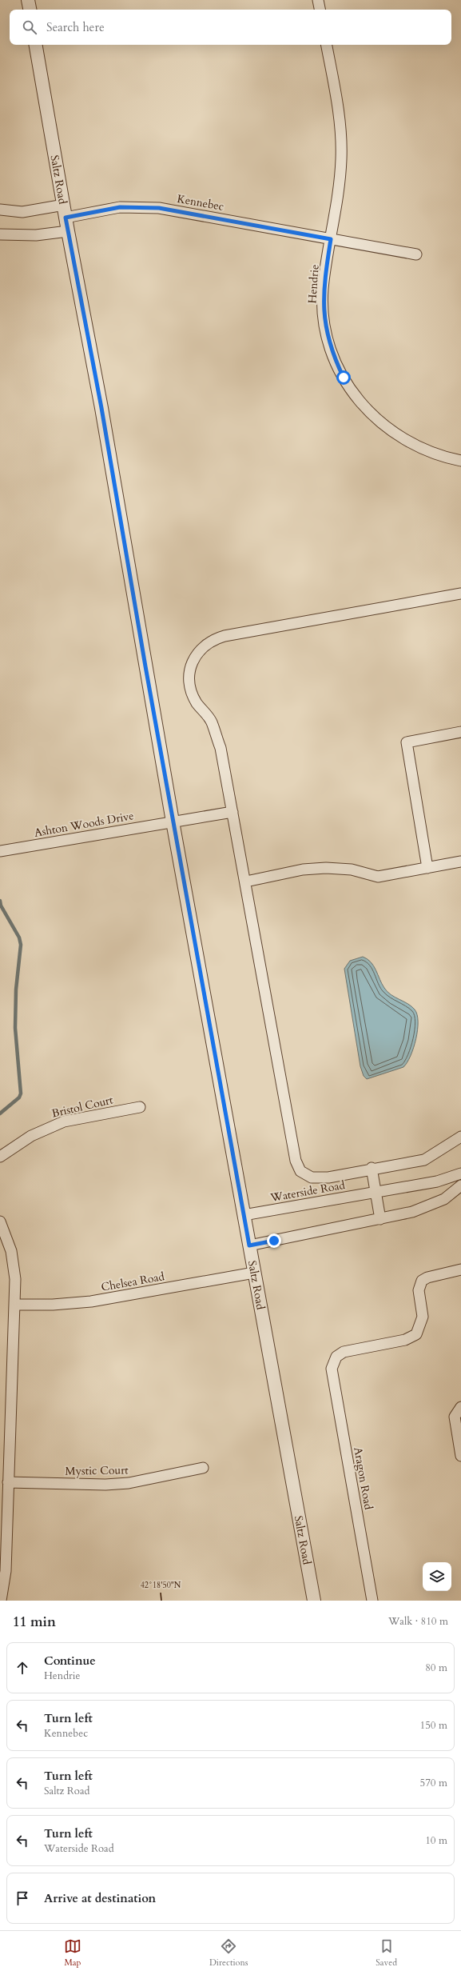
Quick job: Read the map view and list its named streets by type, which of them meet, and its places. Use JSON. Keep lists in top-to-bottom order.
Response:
{
  "streets": {
    "street": [
      "Saltz Road",
      "Kennebec",
      "Hendrie",
      "Ashton Woods Drive",
      "Bristol Court",
      "Waterside Road",
      "Chelsea Road",
      "Mystic Court",
      "Aragon Road"
    ]
  },
  "crossings": [
    ["Saltz Road", "Kennebec"],
    ["Saltz Road", "Ashton Woods Drive"],
    ["Saltz Road", "Waterside Road"],
    ["Saltz Road", "Chelsea Road"],
    ["Kennebec", "Hendrie"]
  ],
  "page": {
    "search": "Search here",
    "heading": ["11 min", "Walk · 810 m"],
    "list": [
      ["Continue", "Hendrie", "80 m"],
      ["Turn left", "Kennebec", "150 m"],
      ["Turn left", "Saltz Road", "570 m"],
      ["Turn left", "Waterside Road", "10 m"],
      "Arrive at destination"
    ],
    "nav": ["Map", "Directions", "Saved"]
  },
  "coordinates": ["42°18'50\"N"]
}
